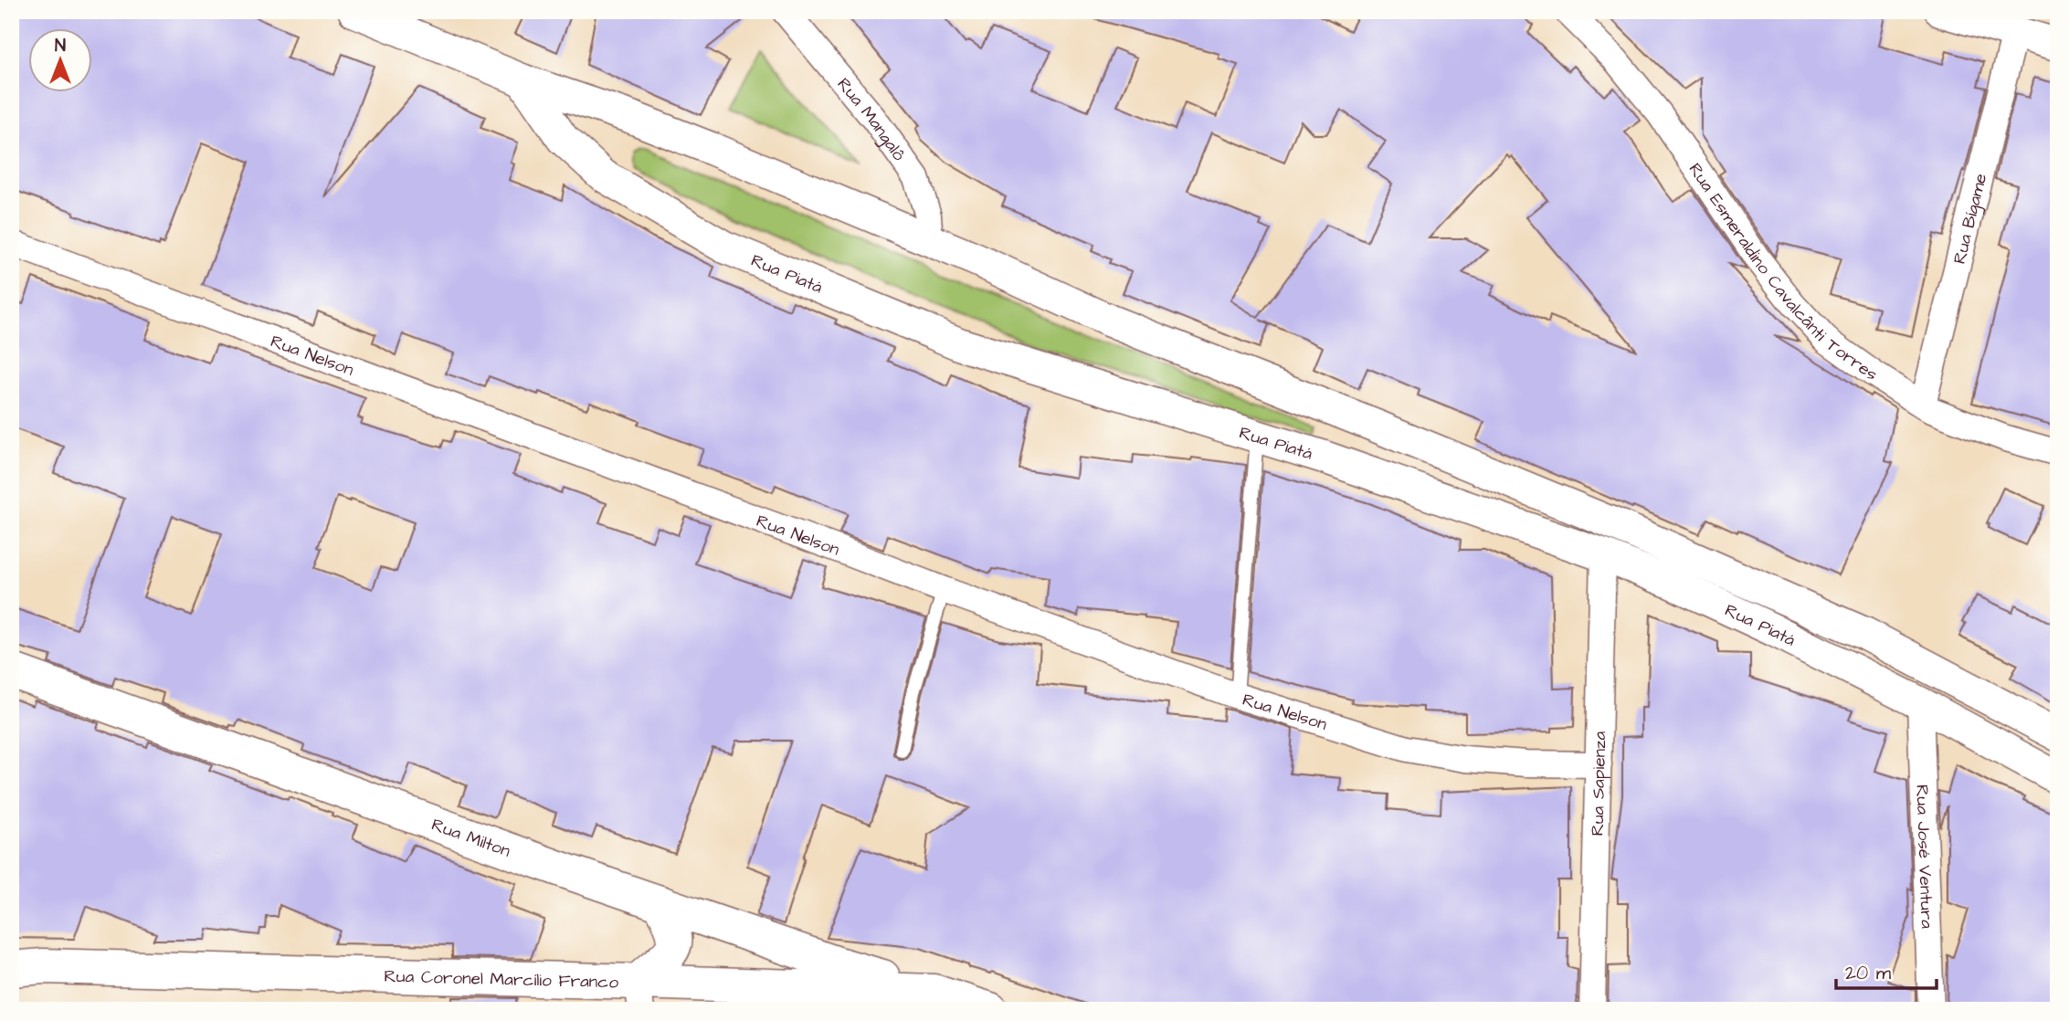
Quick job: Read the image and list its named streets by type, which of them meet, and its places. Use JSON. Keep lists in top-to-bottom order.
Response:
{
  "streets": {
    "main road": ["Rua Milton", "Rua Coronel Marcílio Franco"],
    "street": [
      "Rua Mangalô",
      "Rua Bígame",
      "Rua Esmeraldino Cavalcânti Torres",
      "Rua Piatá",
      "Rua Nelson",
      "Rua Sapienza",
      "Rua José Ventura"
    ]
  },
  "crossings": [
    ["Rua Mangalô", "Rua Piatá"],
    ["Rua Bígame", "Rua Esmeraldino Cavalcânti Torres"],
    ["Rua Piatá", "Rua Sapienza"],
    ["Rua Piatá", "Rua José Ventura"],
    ["Rua Nelson", "Rua Sapienza"],
    ["Rua Milton", "Rua Coronel Marcílio Franco"]
  ],
  "scale_bar": "20 m",
  "north": "top"
}
